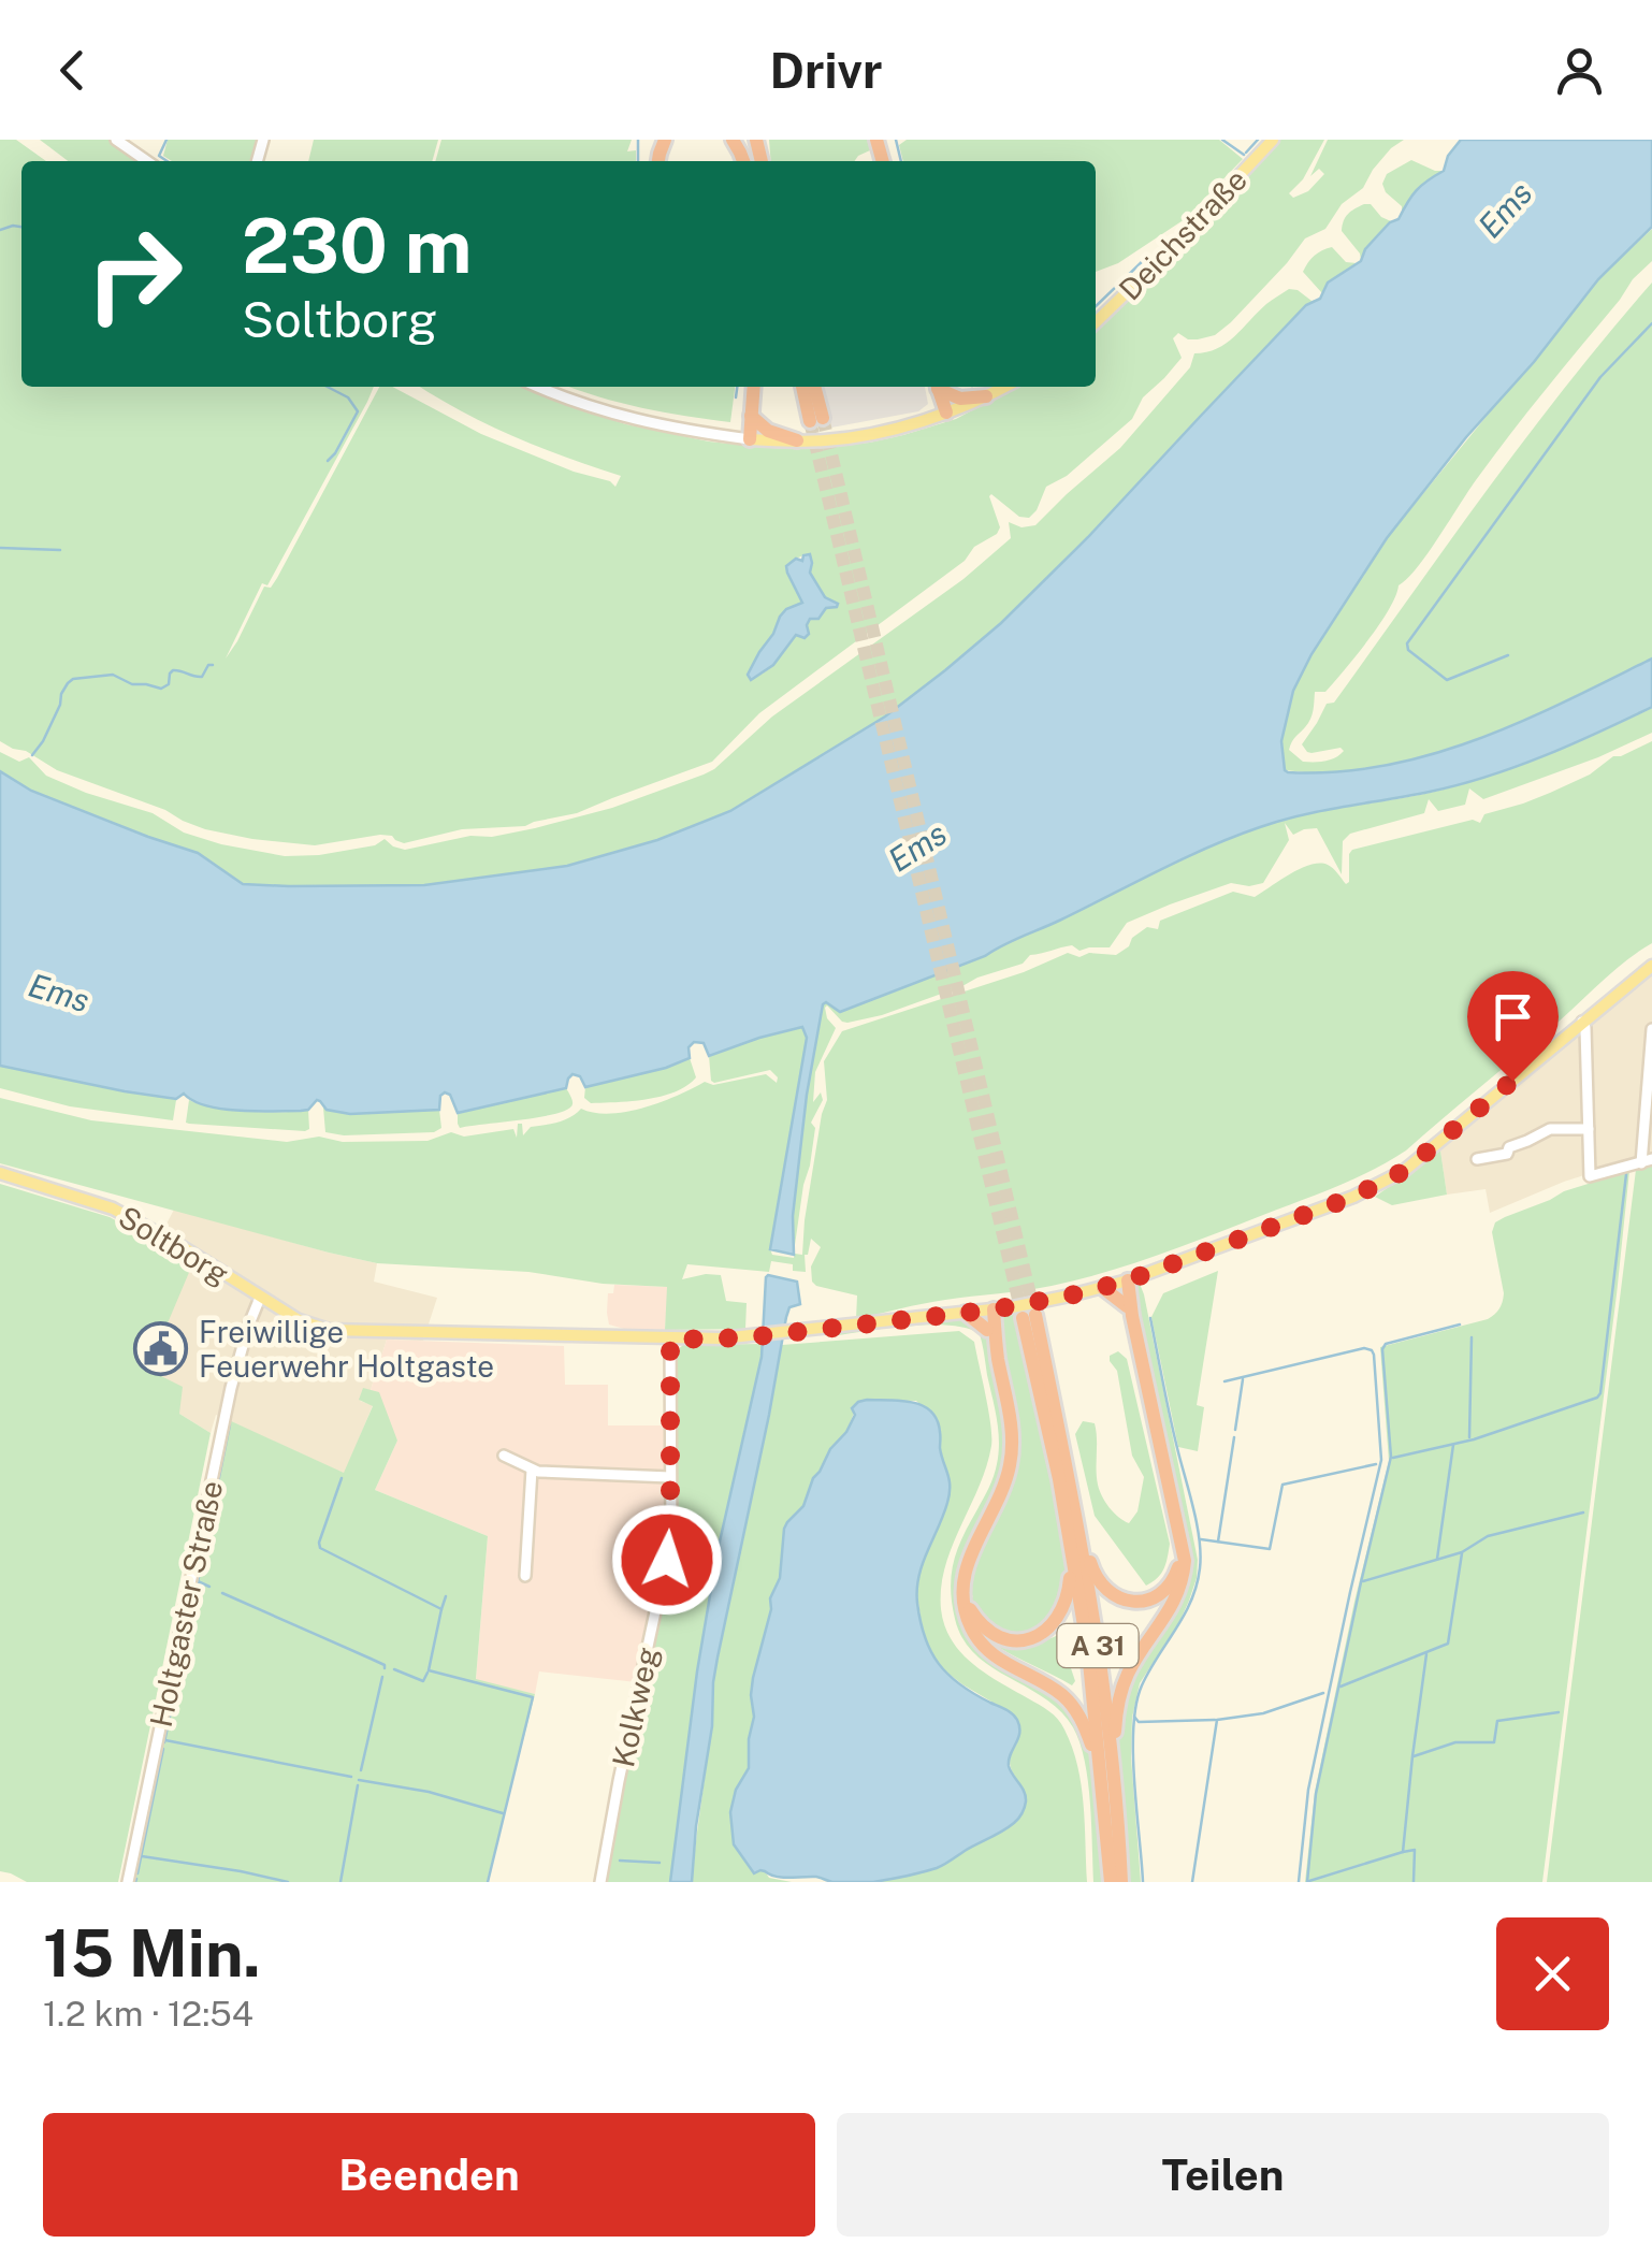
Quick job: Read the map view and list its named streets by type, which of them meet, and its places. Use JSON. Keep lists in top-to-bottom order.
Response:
{
  "streets": {
    "highway": ["A 31"],
    "main road": ["Deichstraße", "Soltborg"],
    "street": ["Holtgaster Straße", "Kolkweg"]
  },
  "crossings": [
    ["Soltborg", "Holtgaster Straße"],
    ["Soltborg", "Kolkweg"]
  ],
  "water": ["Ems"],
  "places": {
    "public building": ["Freiwillige Feuerwehr Holtgaste"]
  },
  "page": {
    "header": "Drivr",
    "turn": ["230 m", "Soltborg"],
    "heading": ["15 Min.", "1.2 km · 12:54"],
    "buttons": ["Beenden", "Teilen"]
  }
}
